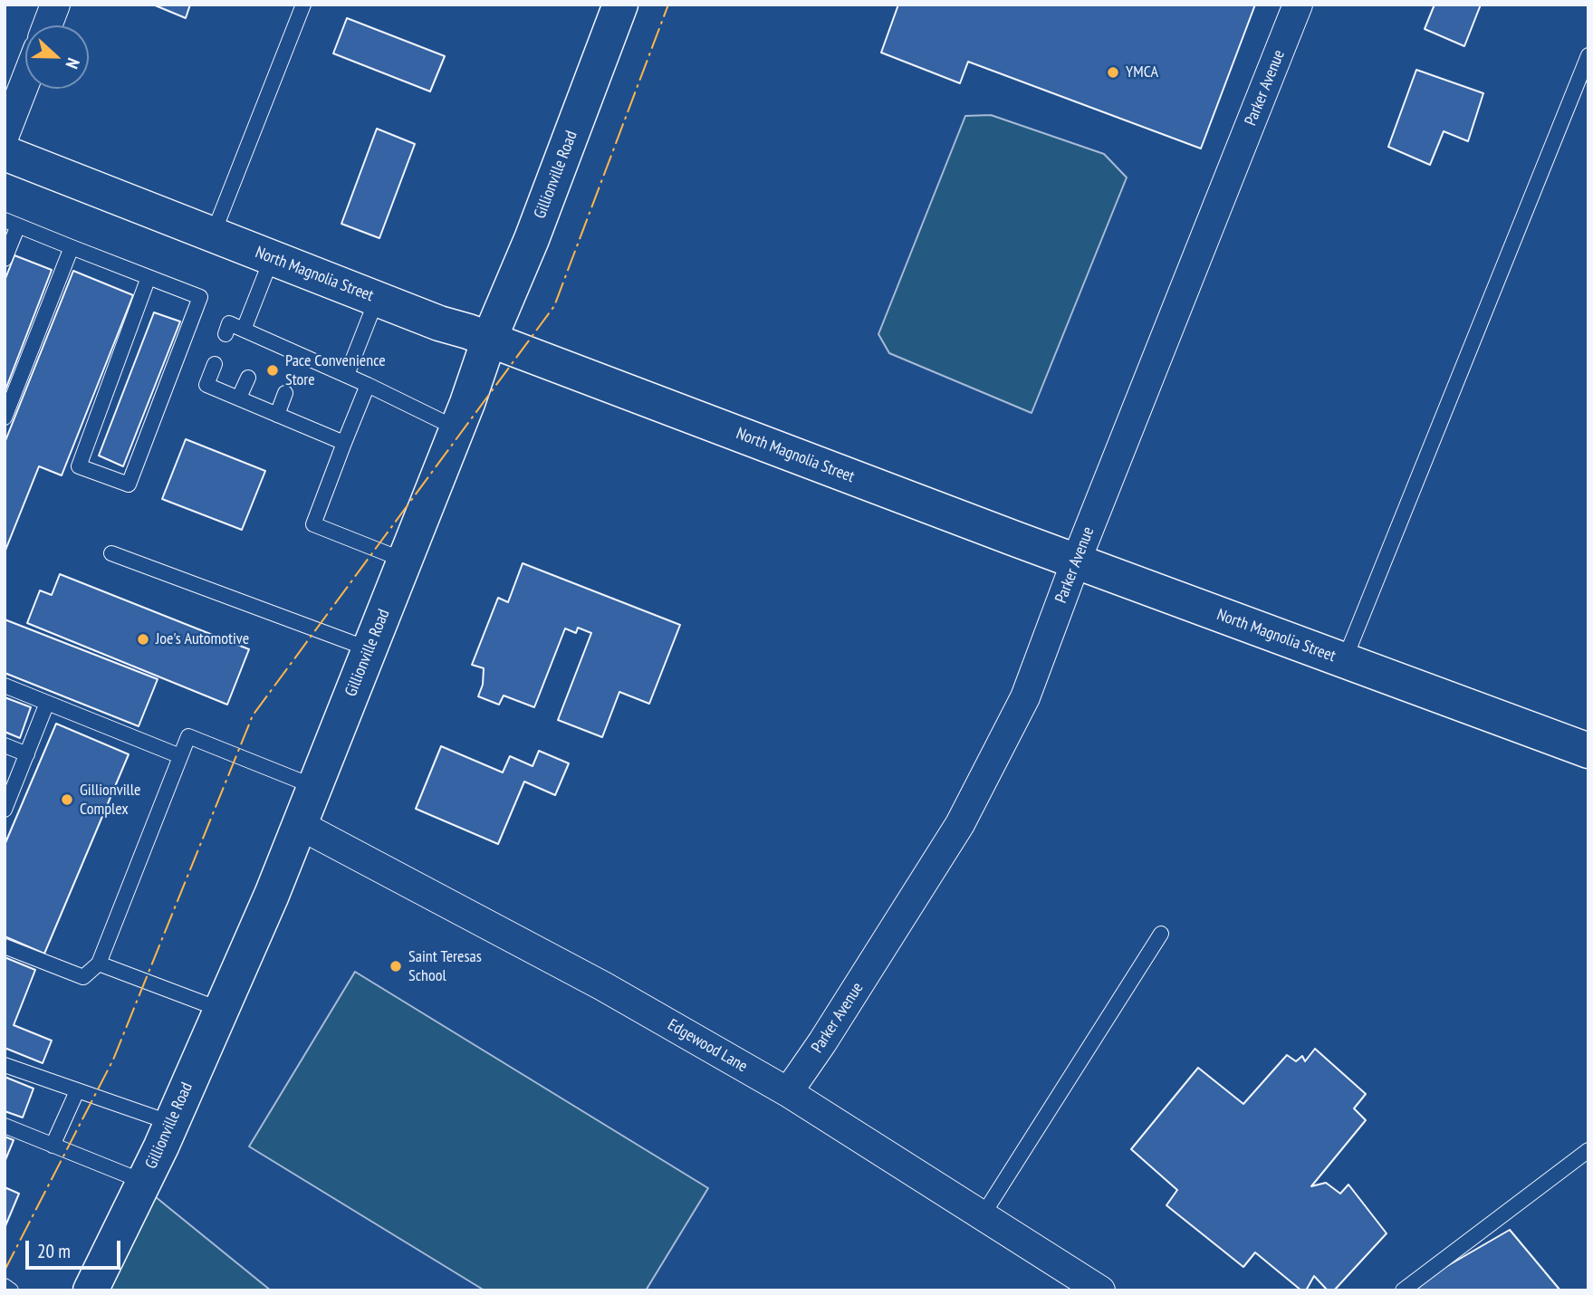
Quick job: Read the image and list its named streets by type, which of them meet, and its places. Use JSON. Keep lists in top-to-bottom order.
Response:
{
  "streets": {
    "street": [
      "Parker Avenue",
      "Gillionville Road",
      "North Magnolia Street",
      "Edgewood Lane"
    ]
  },
  "crossings": [
    ["Parker Avenue", "North Magnolia Street"],
    ["Parker Avenue", "Edgewood Lane"],
    ["Gillionville Road", "North Magnolia Street"],
    ["Gillionville Road", "Edgewood Lane"]
  ],
  "places": [
    "YMCA",
    "Pace Convenience Store",
    "Joe's Automotive",
    "Gillionville Complex",
    "Saint Teresas School"
  ],
  "scale_bar": "20 m",
  "north": "right"
}
